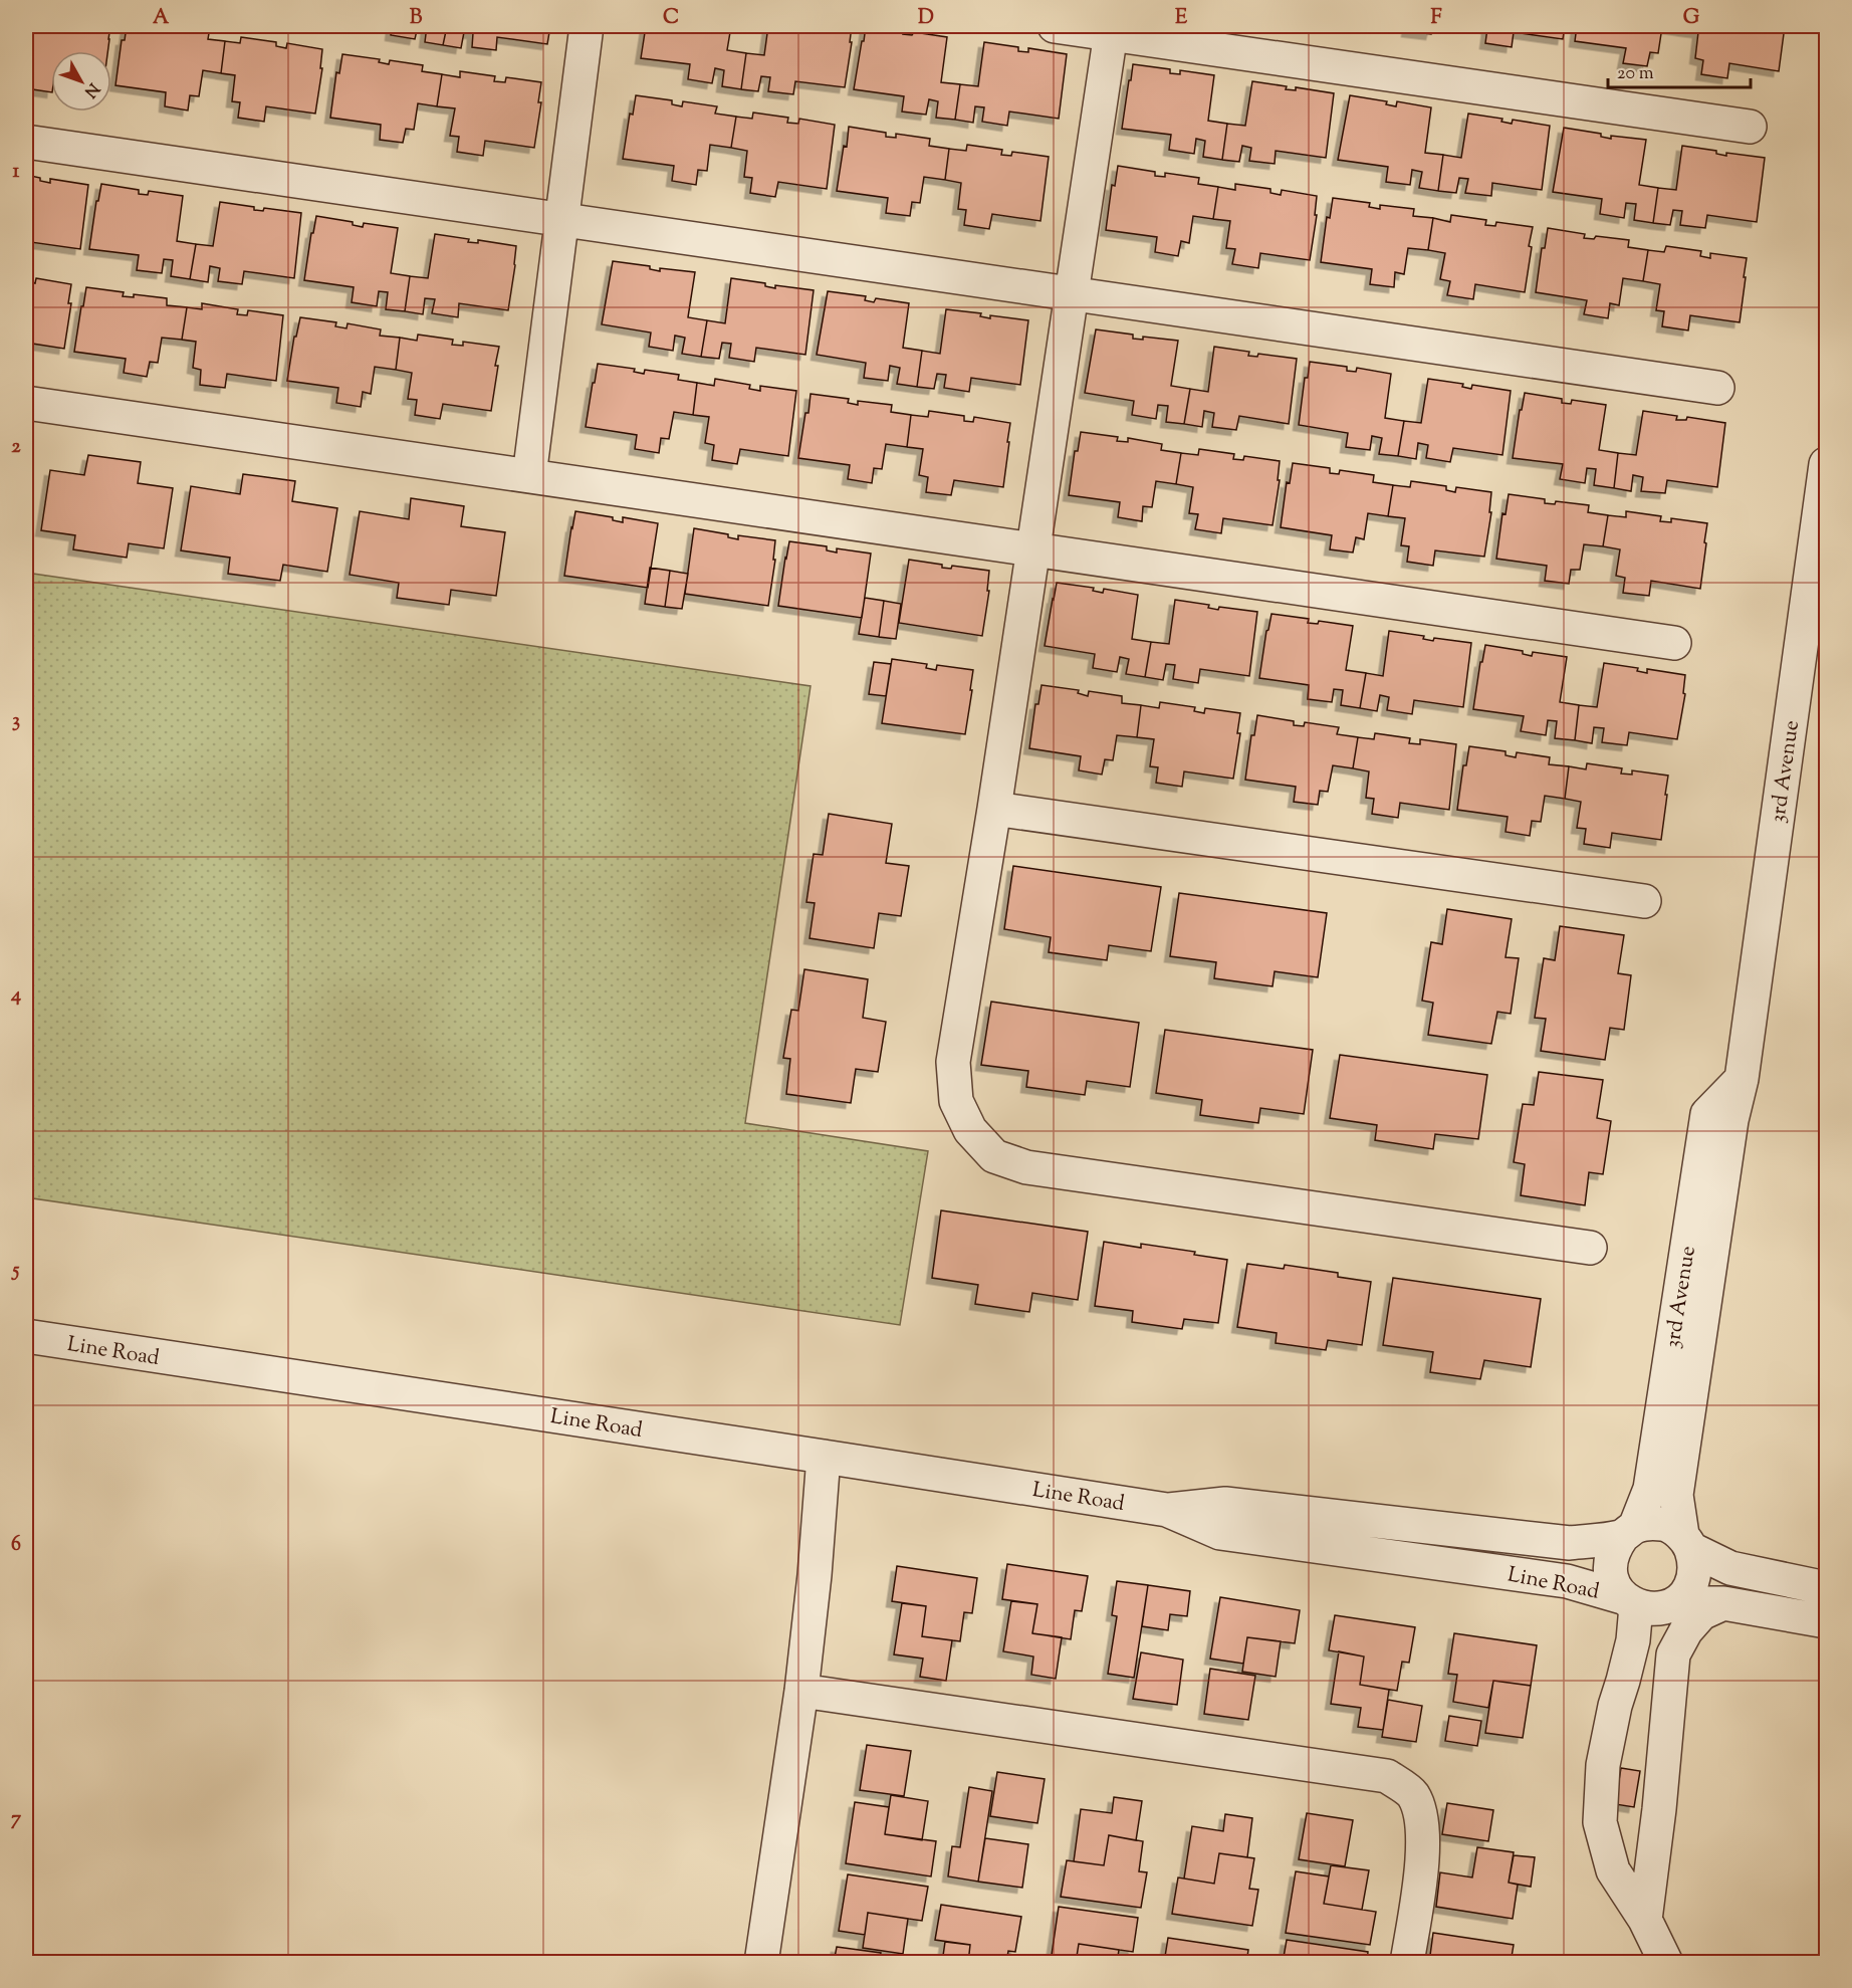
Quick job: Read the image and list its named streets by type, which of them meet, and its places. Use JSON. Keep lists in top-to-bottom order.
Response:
{
  "streets": {
    "street": ["3rd Avenue", "Line Road"]
  },
  "crossings": [
    ["3rd Avenue", "Line Road"]
  ],
  "scale_bar": "20 m",
  "north": "bottom right",
  "grid": {
    "columns": [
      "A",
      "B",
      "C",
      "D",
      "E",
      "F",
      "G"
    ],
    "rows": [
      "1",
      "2",
      "3",
      "4",
      "5",
      "6",
      "7"
    ]
  }
}
